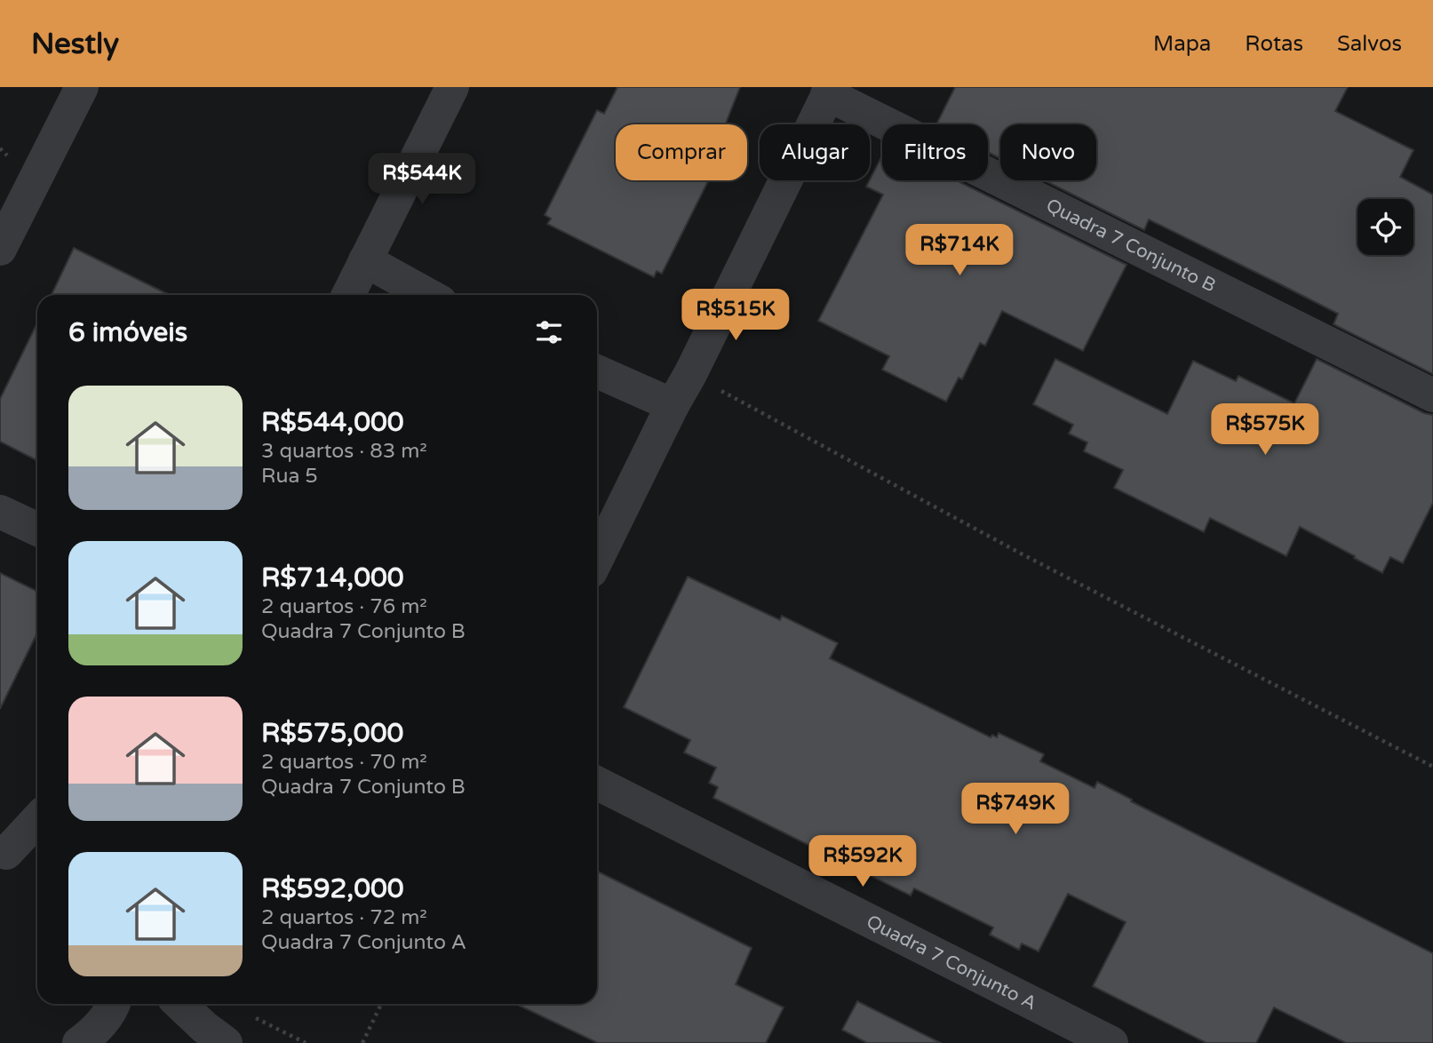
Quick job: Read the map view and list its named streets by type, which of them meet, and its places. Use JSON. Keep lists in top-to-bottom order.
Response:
{
  "streets": {
    "street": ["Quadra 7 Conjunto B", "Quadra 7 Conjunto A"]
  },
  "page": {
    "header": "Nestly",
    "nav": ["Mapa", "Rotas", "Salvos"],
    "chip": [
      "Comprar",
      "Alugar",
      "Filtros",
      "Novo"
    ],
    "price": [
      "R$544K",
      "R$714K",
      "R$515K",
      "R$575K",
      "R$749K",
      "R$592K"
    ],
    "heading": "6 imóveis",
    "list": [
      {
        "name": "R$544,000",
        "note": "3 quartos · 83 m² · Rua 5"
      },
      {
        "name": "R$714,000",
        "note": "2 quartos · 76 m² · Quadra 7 Conjunto B"
      },
      {
        "name": "R$575,000",
        "note": "2 quartos · 70 m² · Quadra 7 Conjunto B"
      },
      {
        "name": "R$592,000",
        "note": "2 quartos · 72 m² · Quadra 7 Conjunto A"
      }
    ]
  }
}
